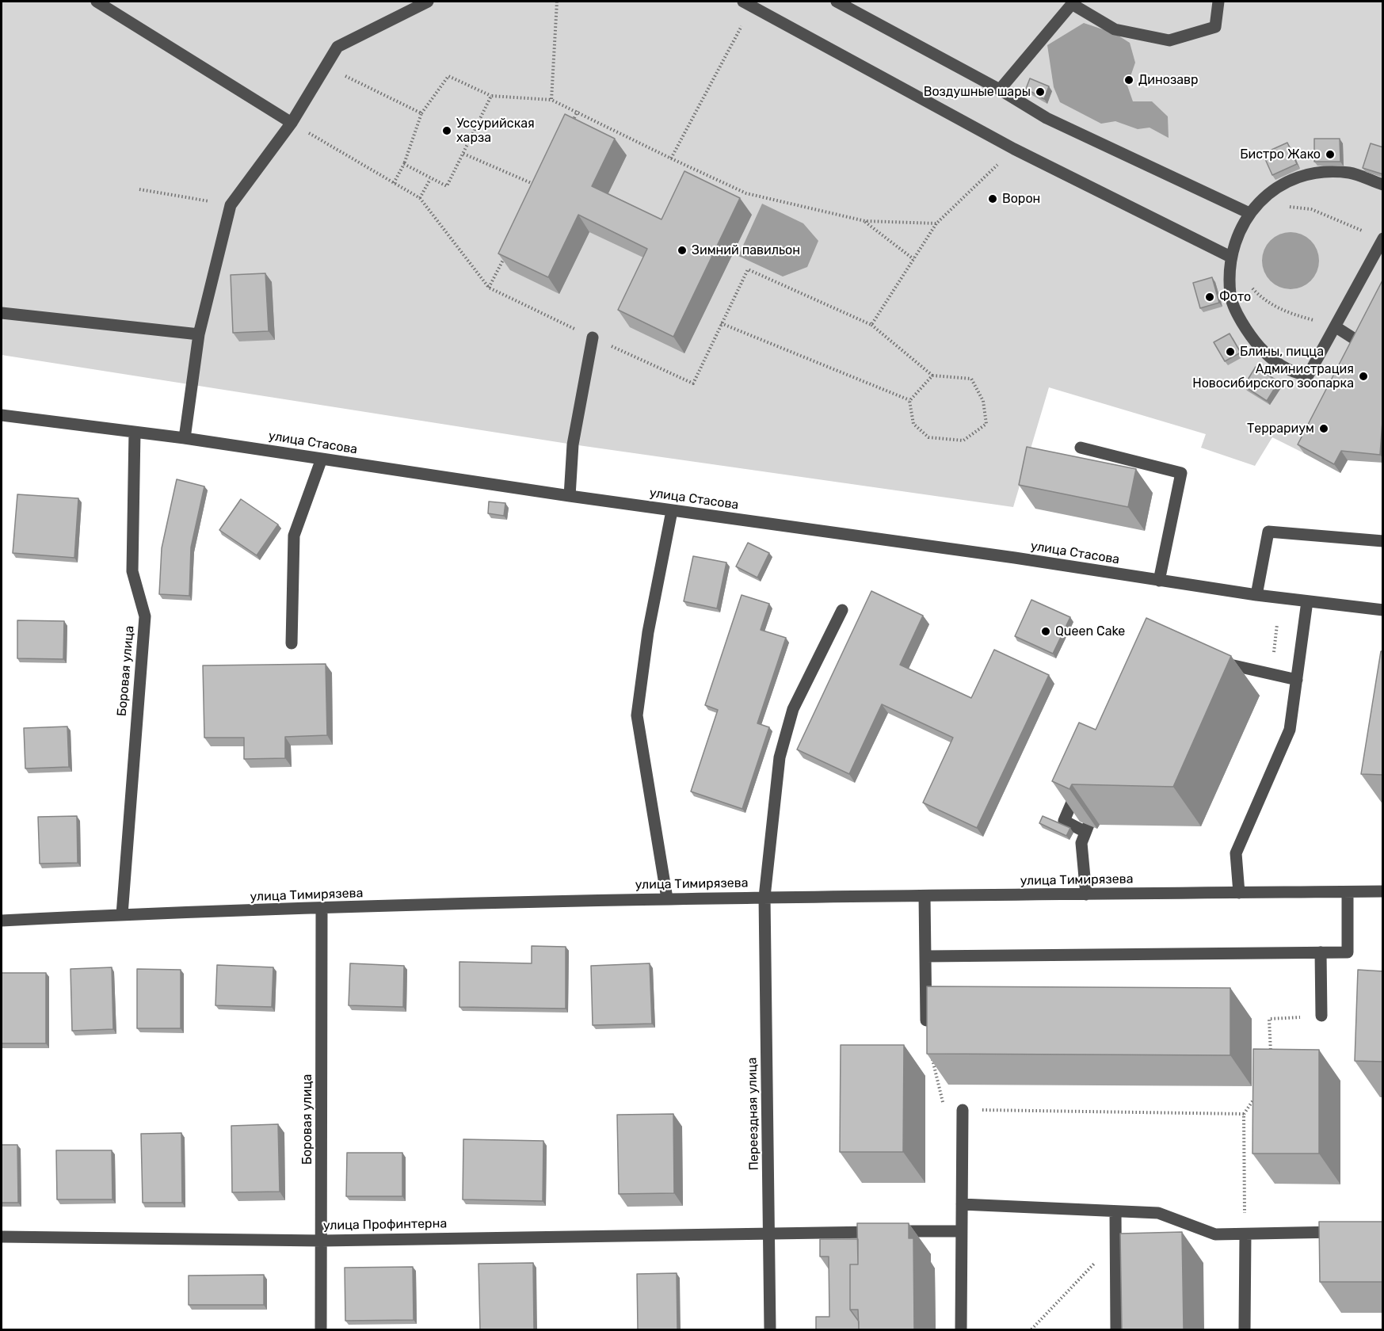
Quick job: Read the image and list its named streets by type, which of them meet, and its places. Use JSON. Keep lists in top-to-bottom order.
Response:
{
  "streets": {
    "street": [
      "улица Стасова",
      "Боровая улица",
      "улица Тимирязева",
      "Переездная улица",
      "улица Профинтерна"
    ]
  },
  "crossings": [
    ["улица Стасова", "Боровая улица"],
    ["Боровая улица", "улица Тимирязева"],
    ["Боровая улица", "улица Профинтерна"],
    ["улица Тимирязева", "Переездная улица"],
    ["Переездная улица", "улица Профинтерна"]
  ],
  "places": [
    "Динозавр",
    "Воздушные шары",
    "Уссурийская харза",
    "Бистро Жако",
    "Ворон",
    "Зимний павильон",
    "Фото",
    "Блины, пицца",
    "Администрация Новосибирского зоопарка",
    "Террариум",
    "Queen Cake"
  ]
}
